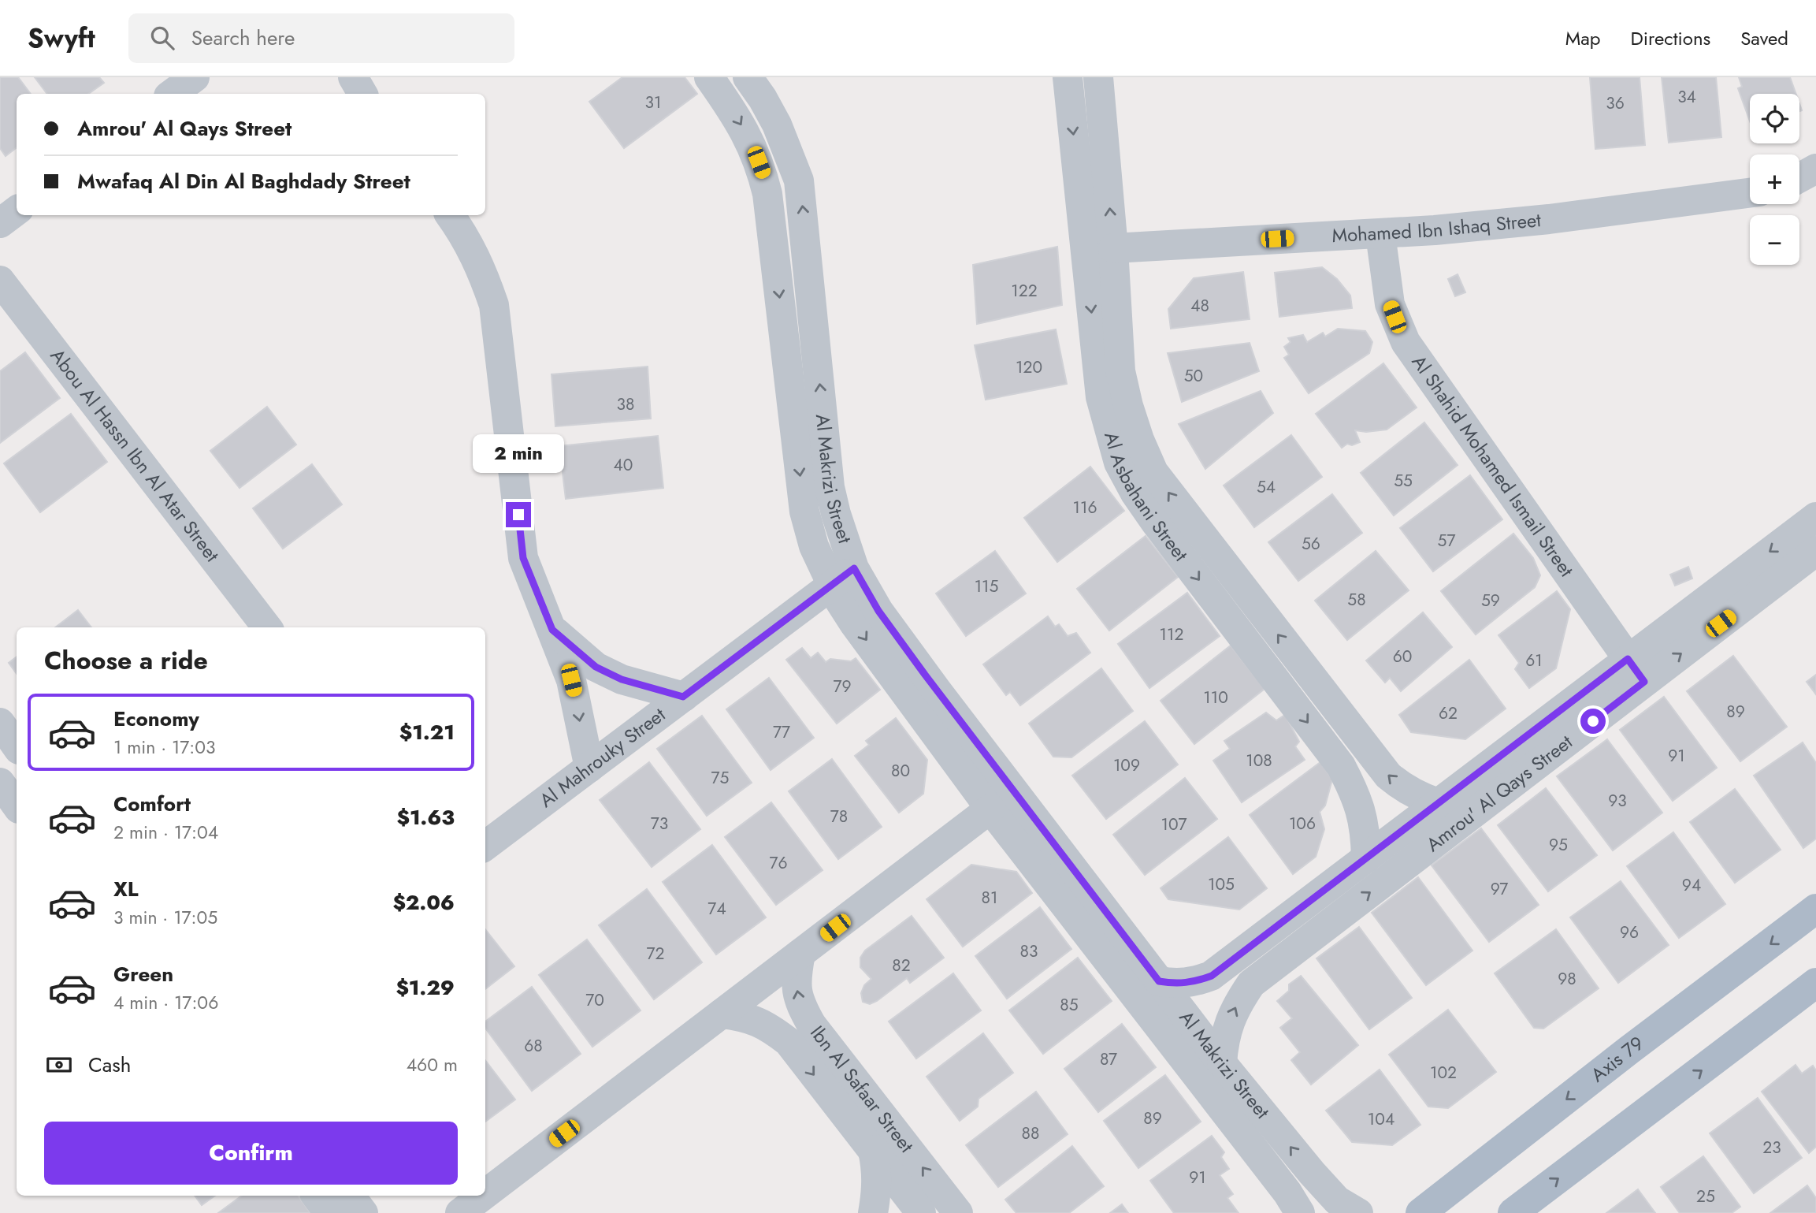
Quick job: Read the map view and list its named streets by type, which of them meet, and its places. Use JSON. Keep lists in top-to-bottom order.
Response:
{
  "streets": {
    "main road": ["Axis 79"],
    "street": [
      "Mohamed Ibn Ishaq Street",
      "Abou Al Hassn Ibn Al Atar Street",
      "Al Shahid Mohamed Ismail Street",
      "Al Makrizi Street",
      "Al Asbahani Street",
      "Al Mahrouky Street",
      "Amrou' Al Qays Street",
      "Ibn Al Safaar Street"
    ]
  },
  "crossings": [
    ["Mohamed Ibn Ishaq Street", "Al Shahid Mohamed Ismail Street"],
    ["Mohamed Ibn Ishaq Street", "Al Asbahani Street"],
    ["Al Shahid Mohamed Ismail Street", "Amrou' Al Qays Street"],
    ["Al Makrizi Street", "Al Mahrouky Street"],
    ["Al Makrizi Street", "Amrou' Al Qays Street"],
    ["Al Asbahani Street", "Amrou' Al Qays Street"]
  ],
  "house_numbers": [
    "34",
    "31",
    "36",
    "122",
    "48",
    "120",
    "50",
    "38",
    "40",
    "55",
    "54",
    "116",
    "57",
    "56",
    "115",
    "58",
    "59",
    "112",
    "60",
    "61",
    "79",
    "110",
    "89",
    "62",
    "77",
    "91",
    "108",
    "109",
    "80",
    "75",
    "93",
    "78",
    "73",
    "106",
    "107",
    "95",
    "76",
    "105",
    "94",
    "97",
    "81",
    "74",
    "96",
    "83",
    "72",
    "82",
    "98",
    "70",
    "85",
    "68",
    "87",
    "102",
    "89",
    "104",
    "88",
    "23",
    "91",
    "25"
  ],
  "page": {
    "header": "Swyft",
    "search": "Search here",
    "nav": ["Map", "Directions", "Saved"],
    "map_buttons": ["+", "−"],
    "banner": ["Amrou' Al Qays Street", "Mwafaq Al Din Al Baghdady Street"],
    "bubble": "2 min",
    "heading": "Choose a ride",
    "list": [
      {
        "name": "Economy",
        "note": "1 min · 17:03",
        "value": "$1.21"
      },
      {
        "name": "Comfort",
        "note": "2 min · 17:04",
        "value": "$1.63"
      },
      {
        "name": "XL",
        "note": "3 min · 17:05",
        "value": "$2.06"
      },
      {
        "name": "Green",
        "note": "4 min · 17:06",
        "value": "$1.29"
      }
    ],
    "pay": ["Cash", "460 m"],
    "buttons": "Confirm"
  }
}
